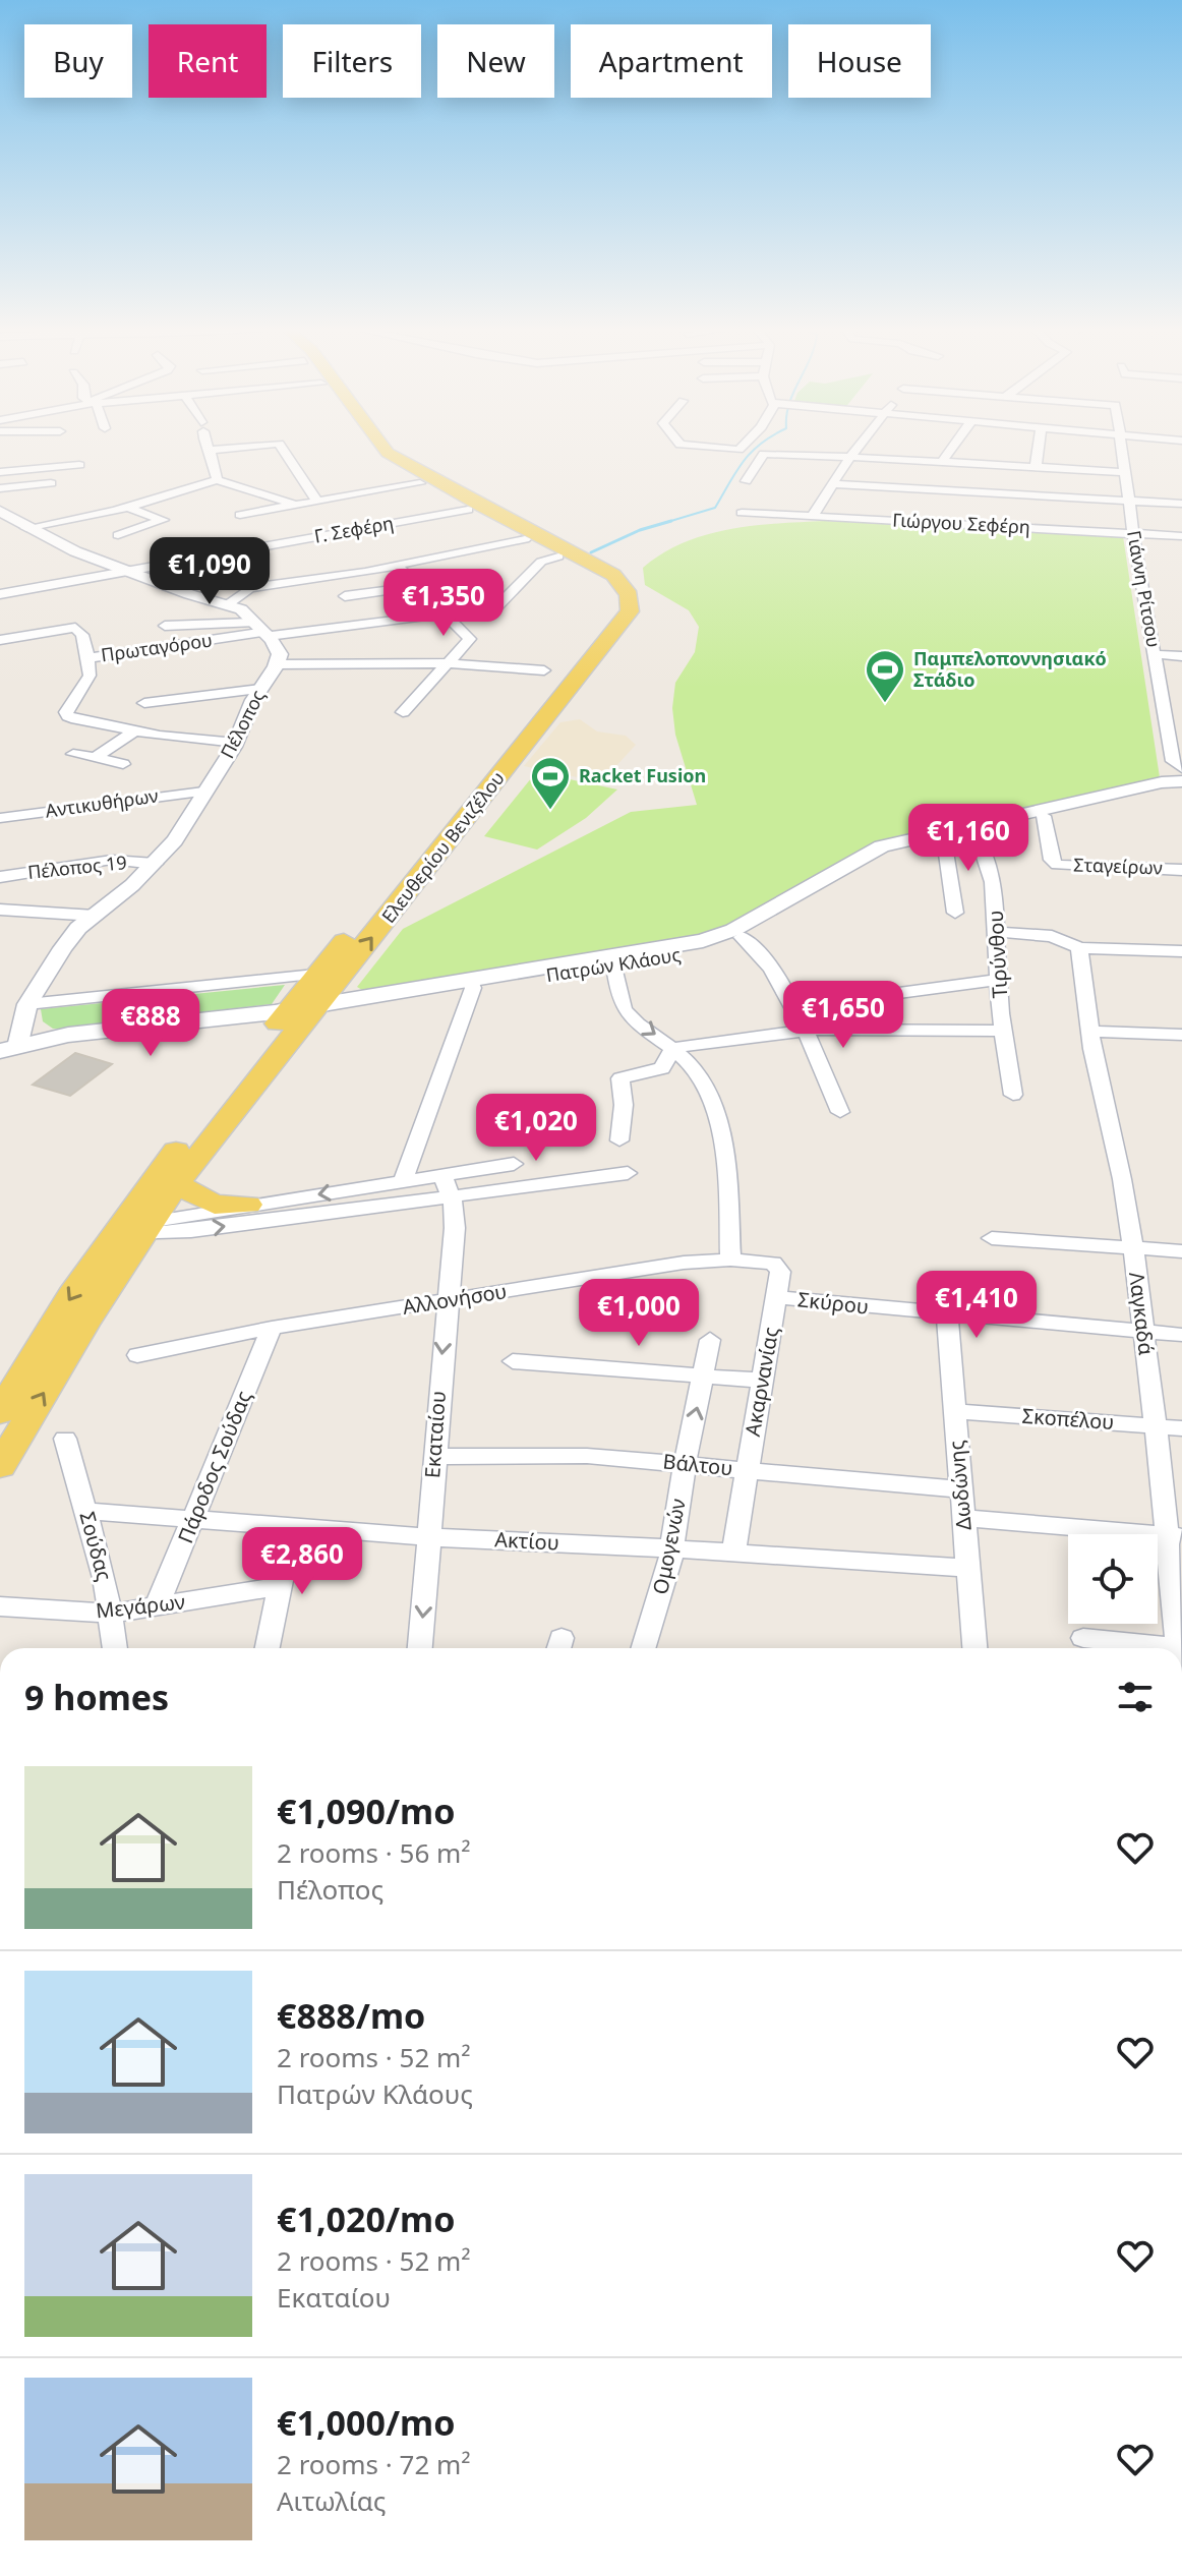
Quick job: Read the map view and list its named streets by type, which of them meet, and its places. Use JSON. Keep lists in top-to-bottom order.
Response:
{
  "streets": {
    "main road": ["Ελευθερίου Βενιζέλου", "Πατρών Κλάους"],
    "street": [
      "Γιώργου Σεφέρη",
      "Γ. Σεφέρη",
      "Γιάννη Ρίτσου",
      "Πρωταγόρου",
      "Πέλοπος",
      "Αντικυθήρων",
      "Σταγείρων",
      "Πέλοπος 19",
      "Τιρύνθου",
      "Αλλονήσου",
      "Σκύρου",
      "Λαγκαδά",
      "Ακαρνανίας",
      "Σκοπέλου",
      "Εκαταίου",
      "Βάλτου",
      "Πάροδος Σούδας",
      "Δωδώνης",
      "Ακτίου",
      "Σούδας",
      "Ομογενών",
      "Μεγάρων"
    ]
  },
  "crossings": [
    ["Γιώργου Σεφέρη", "Γιάννη Ρίτσου"],
    ["Γ. Σεφέρη", "Ελευθερίου Βενιζέλου"],
    ["Πρωταγόρου", "Πέλοπος"],
    ["Πέλοπος", "Αντικυθήρων"],
    ["Πέλοπος", "Πέλοπος 19"],
    ["Πέλοπος", "Πατρών Κλάους"],
    ["Ελευθερίου Βενιζέλου", "Πατρών Κλάους"],
    ["Σταγείρων", "Πατρών Κλάους"],
    ["Τιρύνθου", "Πατρών Κλάους"],
    ["Αλλονήσου", "Ακαρνανίας"],
    ["Αλλονήσου", "Εκαταίου"],
    ["Αλλονήσου", "Πάροδος Σούδας"],
    ["Σκύρου", "Λαγκαδά"],
    ["Σκύρου", "Ακαρνανίας"],
    ["Σκύρου", "Δωδώνης"],
    ["Λαγκαδά", "Σκοπέλου"],
    ["Ακαρνανίας", "Βάλτου"],
    ["Ακαρνανίας", "Ακτίου"],
    ["Σκοπέλου", "Δωδώνης"],
    ["Εκαταίου", "Βάλτου"],
    ["Εκαταίου", "Ακτίου"],
    ["Βάλτου", "Δωδώνης"],
    ["Βάλτου", "Ομογενών"],
    ["Πάροδος Σούδας", "Ακτίου"],
    ["Πάροδος Σούδας", "Μεγάρων"],
    ["Δωδώνης", "Ακτίου"],
    ["Ακτίου", "Σούδας"],
    ["Ακτίου", "Ομογενών"],
    ["Σούδας", "Μεγάρων"]
  ],
  "places": {
    "sports": ["Παμπελοποννησιακό Στάδιο", "Racket Fusion"]
  },
  "page": {
    "chip": [
      "Buy",
      "Rent",
      "Filters",
      "New",
      "Apartment",
      "House"
    ],
    "price": [
      "€1,090",
      "€1,350",
      "€1,160",
      "€1,650",
      "€888",
      "€1,020",
      "€1,410",
      "€1,000",
      "€2,860"
    ],
    "heading": "9 homes",
    "list": [
      {
        "name": "€1,090/mo",
        "note": "2 rooms · 56 m² · Πέλοπος"
      },
      {
        "name": "€888/mo",
        "note": "2 rooms · 52 m² · Πατρών Κλάους"
      },
      {
        "name": "€1,020/mo",
        "note": "2 rooms · 52 m² · Εκαταίου"
      },
      {
        "name": "€1,000/mo",
        "note": "2 rooms · 72 m² · Αιτωλίας"
      }
    ]
  }
}
